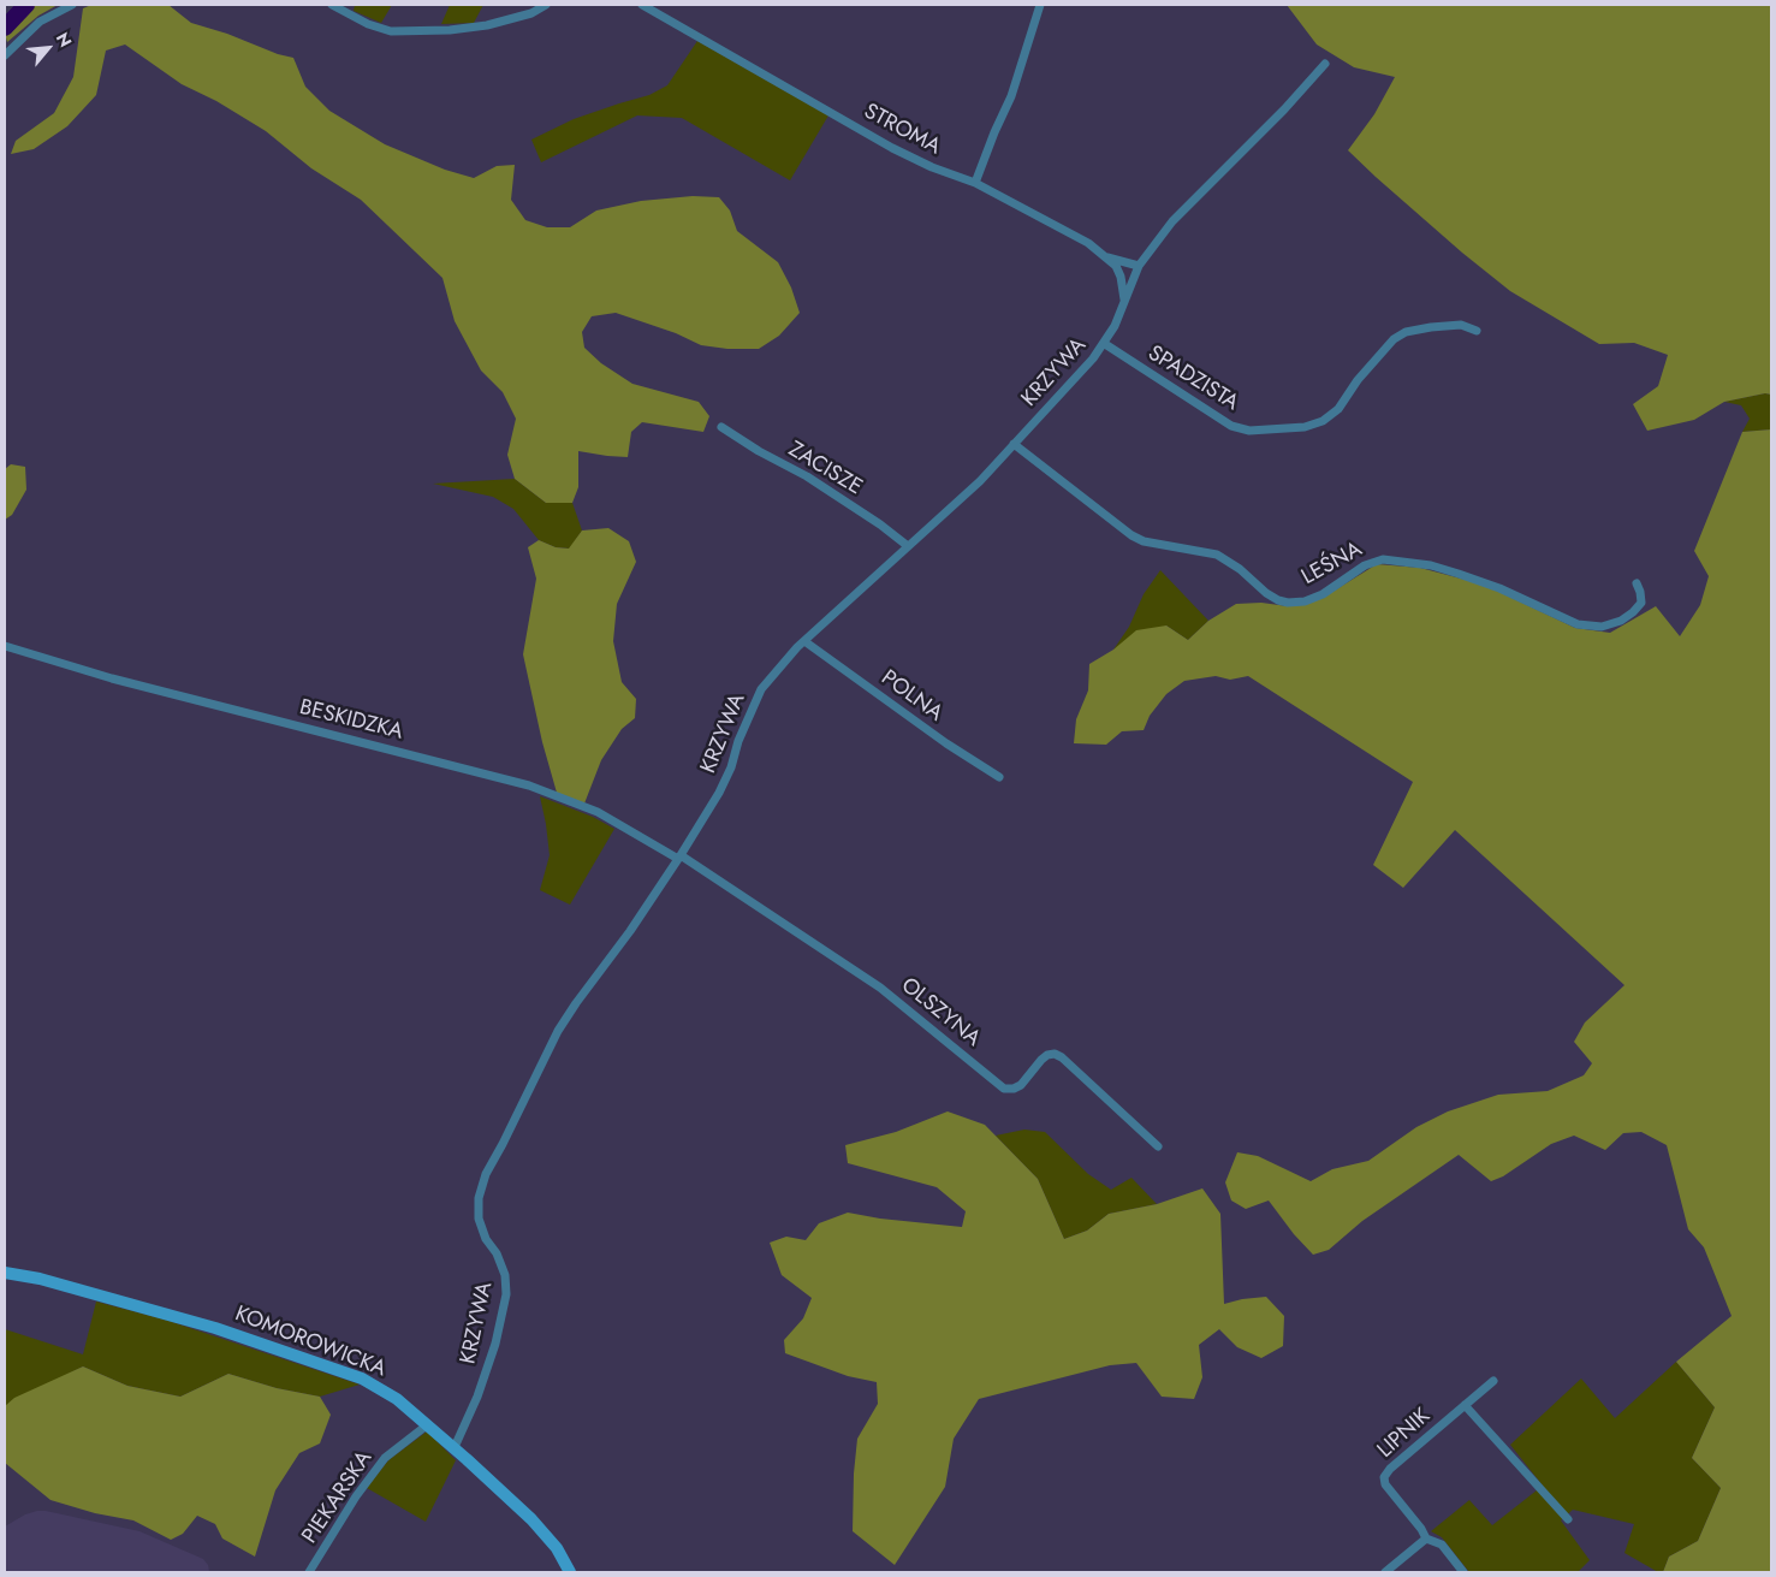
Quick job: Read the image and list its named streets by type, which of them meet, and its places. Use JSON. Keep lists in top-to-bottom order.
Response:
{
  "streets": {
    "street": [
      "STROMA",
      "KRZYWA",
      "SPADZISTA",
      "ZACISZE",
      "LEŚNA",
      "POLNA",
      "BESKIDZKA",
      "OLSZYNA",
      "KOMOROWICKA",
      "LIPNIK",
      "PIEKARSKA"
    ]
  },
  "crossings": [
    ["STROMA", "KRZYWA"],
    ["KRZYWA", "SPADZISTA"],
    ["KRZYWA", "ZACISZE"],
    ["KRZYWA", "LEŚNA"],
    ["KRZYWA", "POLNA"],
    ["KRZYWA", "BESKIDZKA"],
    ["KRZYWA", "OLSZYNA"],
    ["KRZYWA", "KOMOROWICKA"],
    ["BESKIDZKA", "OLSZYNA"],
    ["KOMOROWICKA", "PIEKARSKA"]
  ],
  "north": "top right"
}
